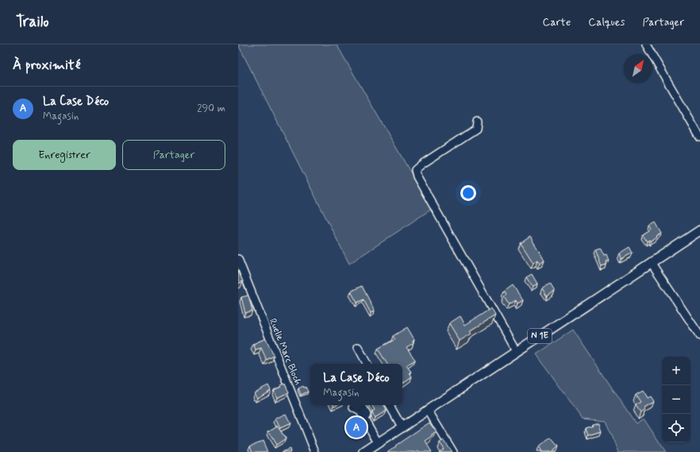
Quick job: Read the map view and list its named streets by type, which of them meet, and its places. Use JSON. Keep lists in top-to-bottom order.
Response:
{
  "streets": {
    "main road": ["N 1E"],
    "street": ["Ruelle Marc Bloch"]
  },
  "north": "top right",
  "page": {
    "header": "Trailo",
    "nav": ["Carte", "Calques", "Partager"],
    "heading": "À proximité",
    "list": [
      {
        "mark": "A",
        "name": "La Case Déco",
        "note": "Magasin",
        "value": "290 m"
      }
    ],
    "buttons": ["Enregistrer", "Partager"],
    "map_buttons": ["+", "−"],
    "popup": ["La Case Déco", "Magasin"],
    "pins": "A"
  }
}
